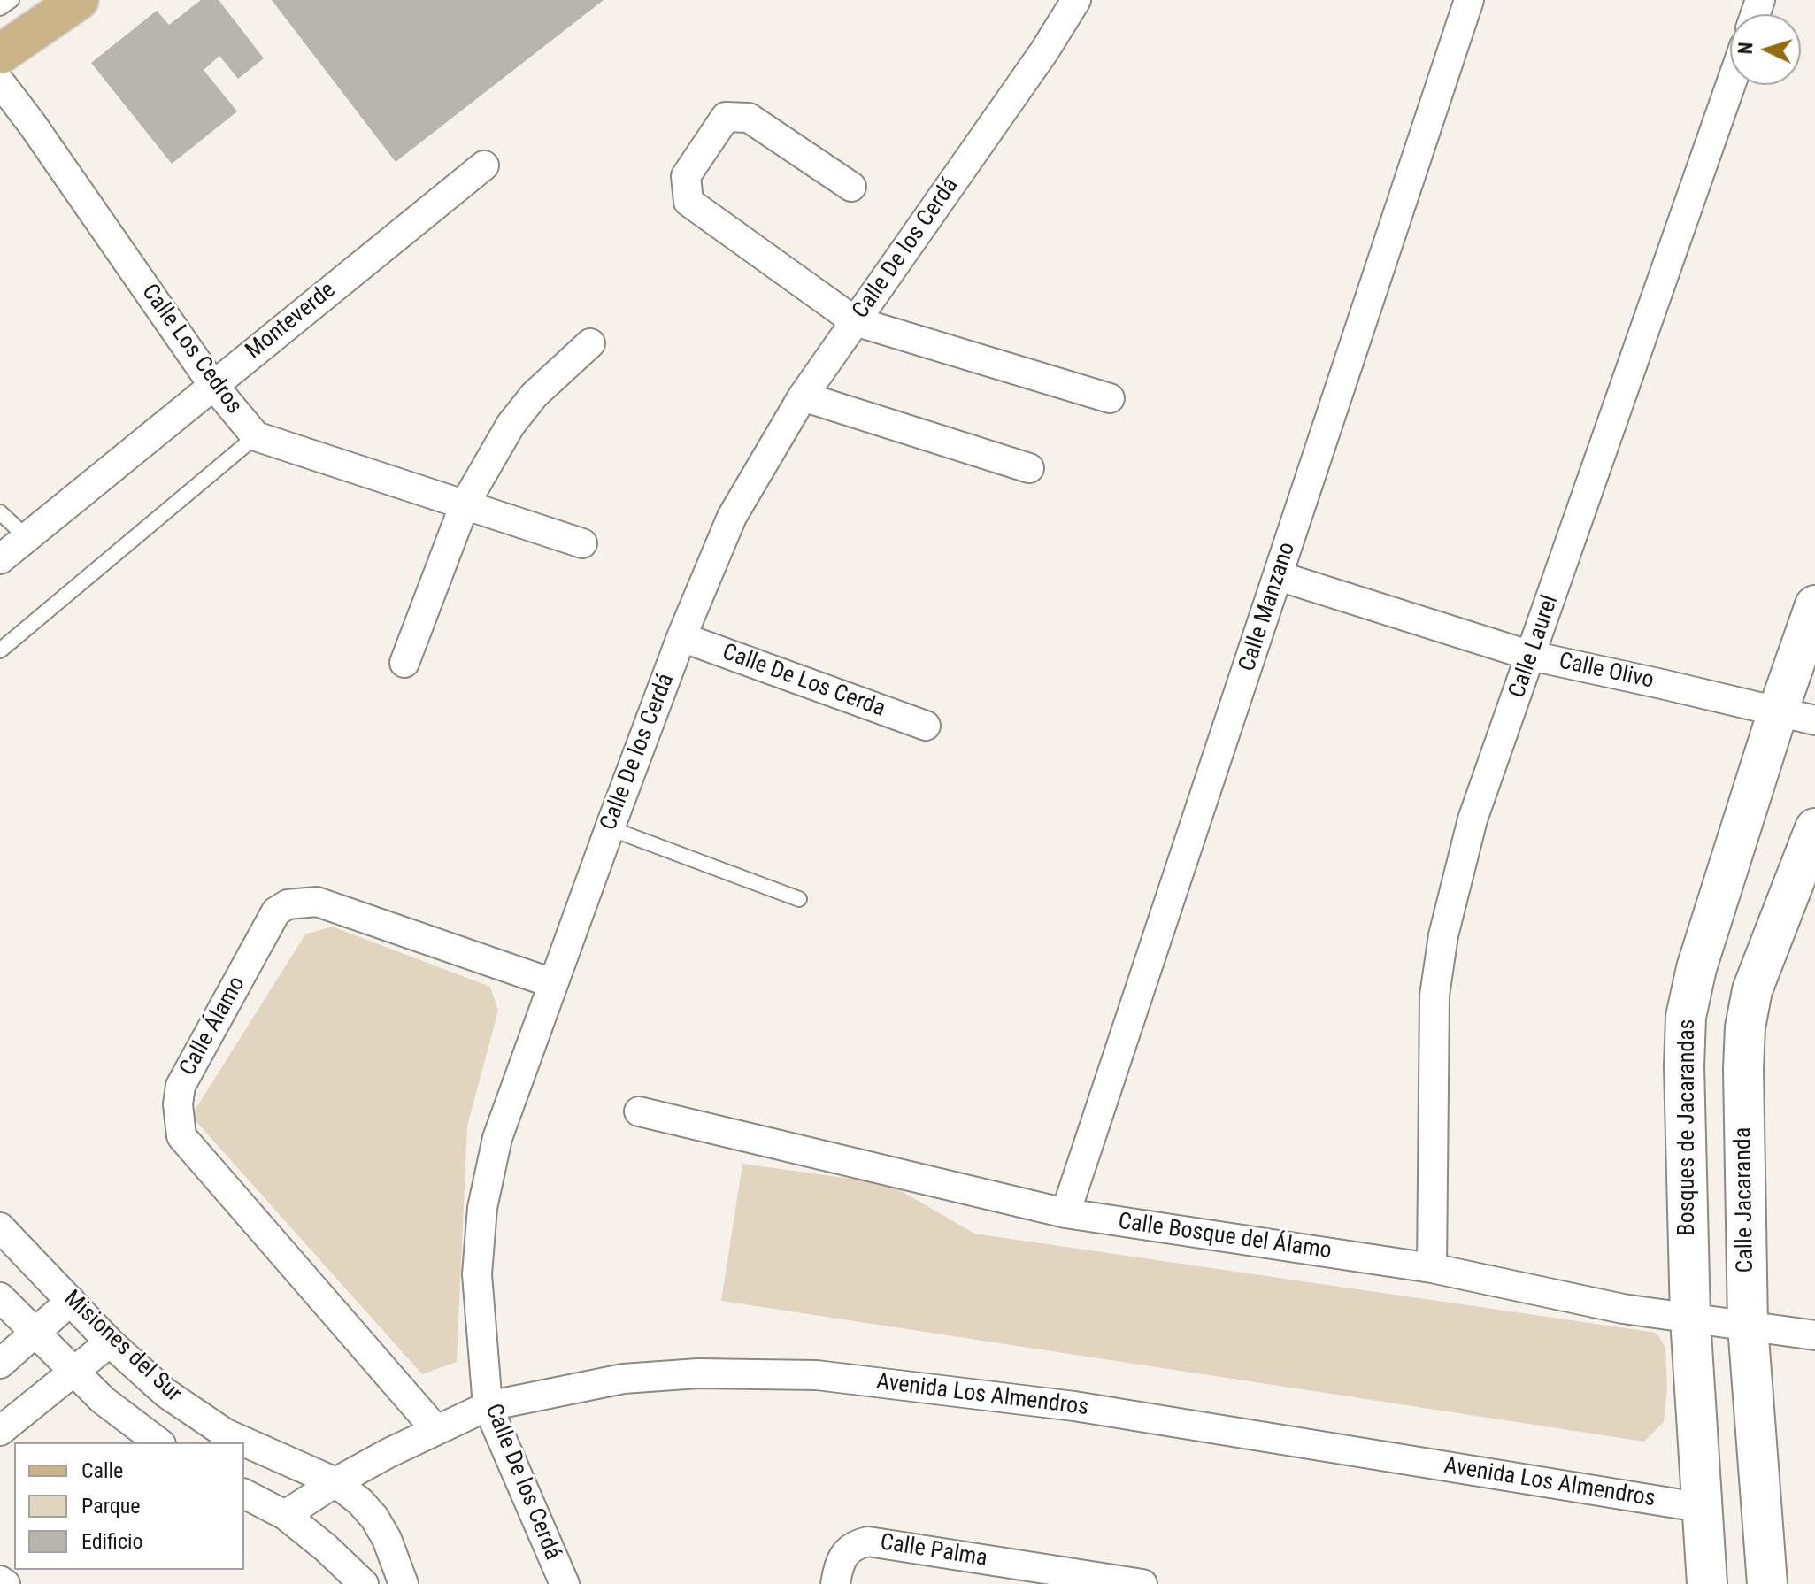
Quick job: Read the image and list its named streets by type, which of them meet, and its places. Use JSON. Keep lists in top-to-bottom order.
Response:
{
  "streets": {
    "street": [
      "Calle De los Cerdá",
      "Monteverde",
      "Calle Los Cedros",
      "Calle Manzano",
      "Calle Laurel",
      "Calle Olivo",
      "Calle De Los Cerda",
      "Calle Álamo",
      "Bosques de Jacarandas",
      "Calle Jacaranda",
      "Calle Bosque del Álamo",
      "Misiones del Sur",
      "Avenida Los Almendros",
      "Calle Palma"
    ]
  },
  "crossings": [
    ["Calle De los Cerdá", "Calle De Los Cerda"],
    ["Calle De los Cerdá", "Calle Álamo"],
    ["Calle De los Cerdá", "Avenida Los Almendros"],
    ["Monteverde", "Calle Los Cedros"],
    ["Calle Manzano", "Calle Olivo"],
    ["Calle Manzano", "Calle Bosque del Álamo"],
    ["Calle Laurel", "Calle Olivo"],
    ["Calle Laurel", "Calle Bosque del Álamo"],
    ["Calle Olivo", "Bosques de Jacarandas"],
    ["Calle Álamo", "Avenida Los Almendros"],
    ["Bosques de Jacarandas", "Calle Bosque del Álamo"],
    ["Bosques de Jacarandas", "Avenida Los Almendros"],
    ["Calle Jacaranda", "Calle Bosque del Álamo"],
    ["Misiones del Sur", "Avenida Los Almendros"]
  ],
  "legend": ["Calle", "Parque", "Edificio"],
  "north": "left"
}
